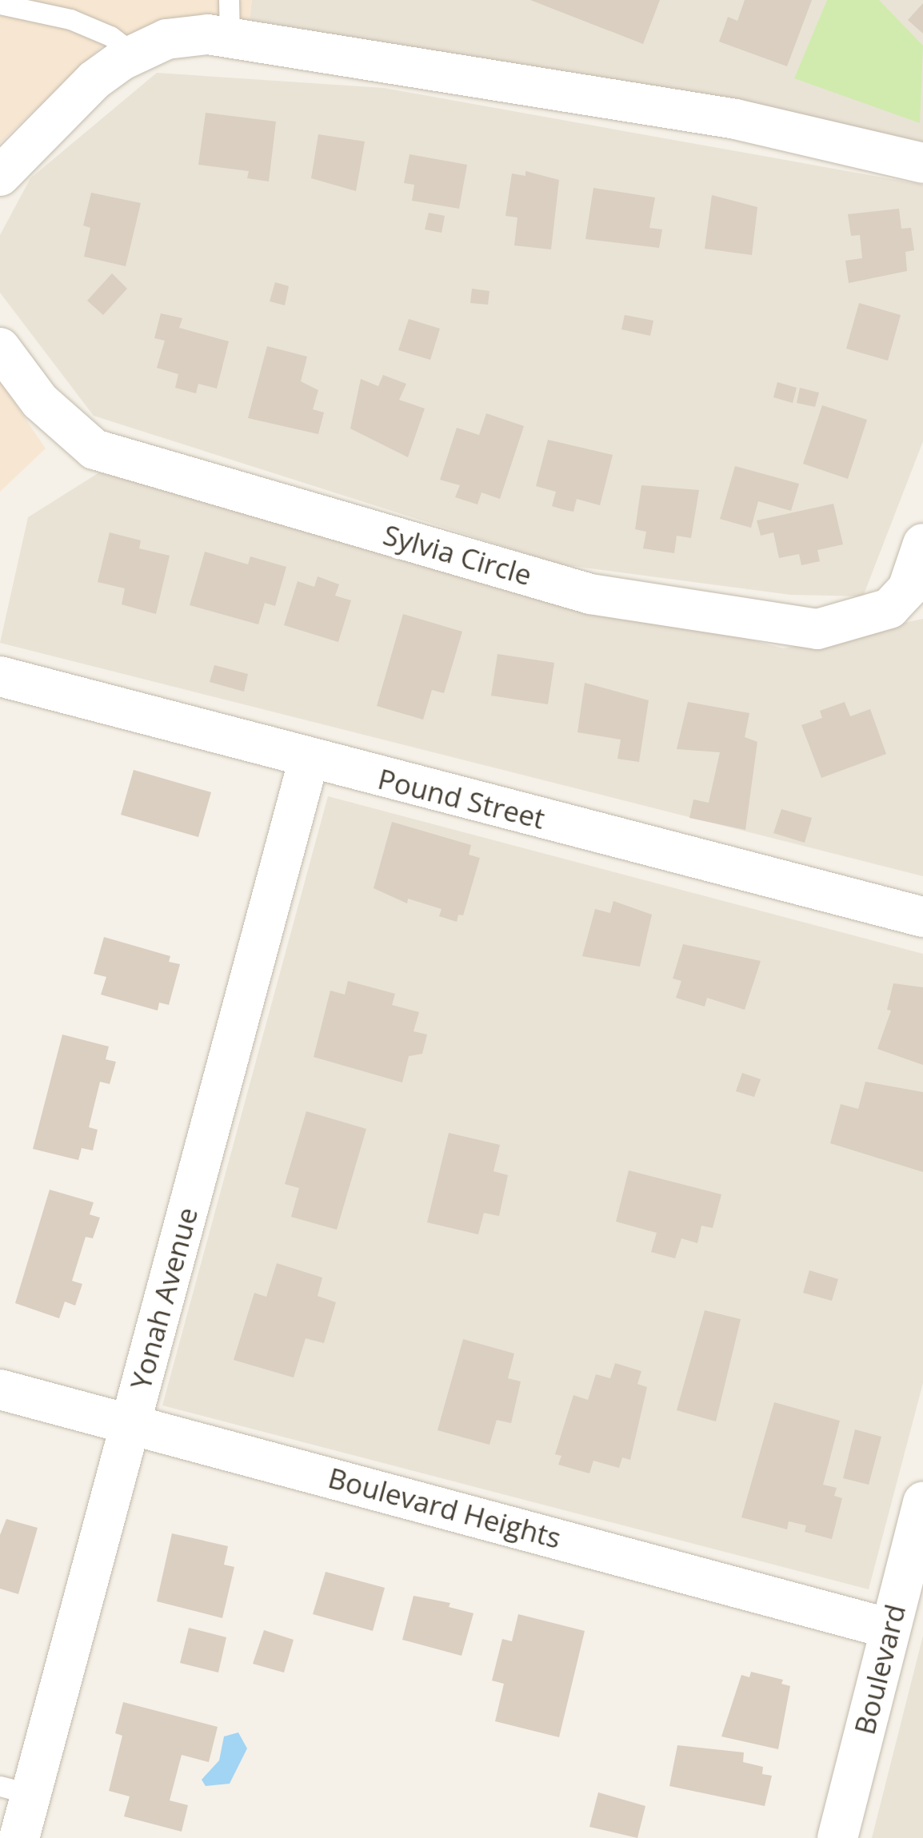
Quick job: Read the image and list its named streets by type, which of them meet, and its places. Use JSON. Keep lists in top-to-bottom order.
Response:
{
  "streets": {
    "street": [
      "Sylvia Circle",
      "Pound Street",
      "Yonah Avenue",
      "Boulevard Heights",
      "Boulevard"
    ]
  },
  "crossings": [
    ["Pound Street", "Yonah Avenue"],
    ["Yonah Avenue", "Boulevard Heights"],
    ["Boulevard Heights", "Boulevard"]
  ]
}
